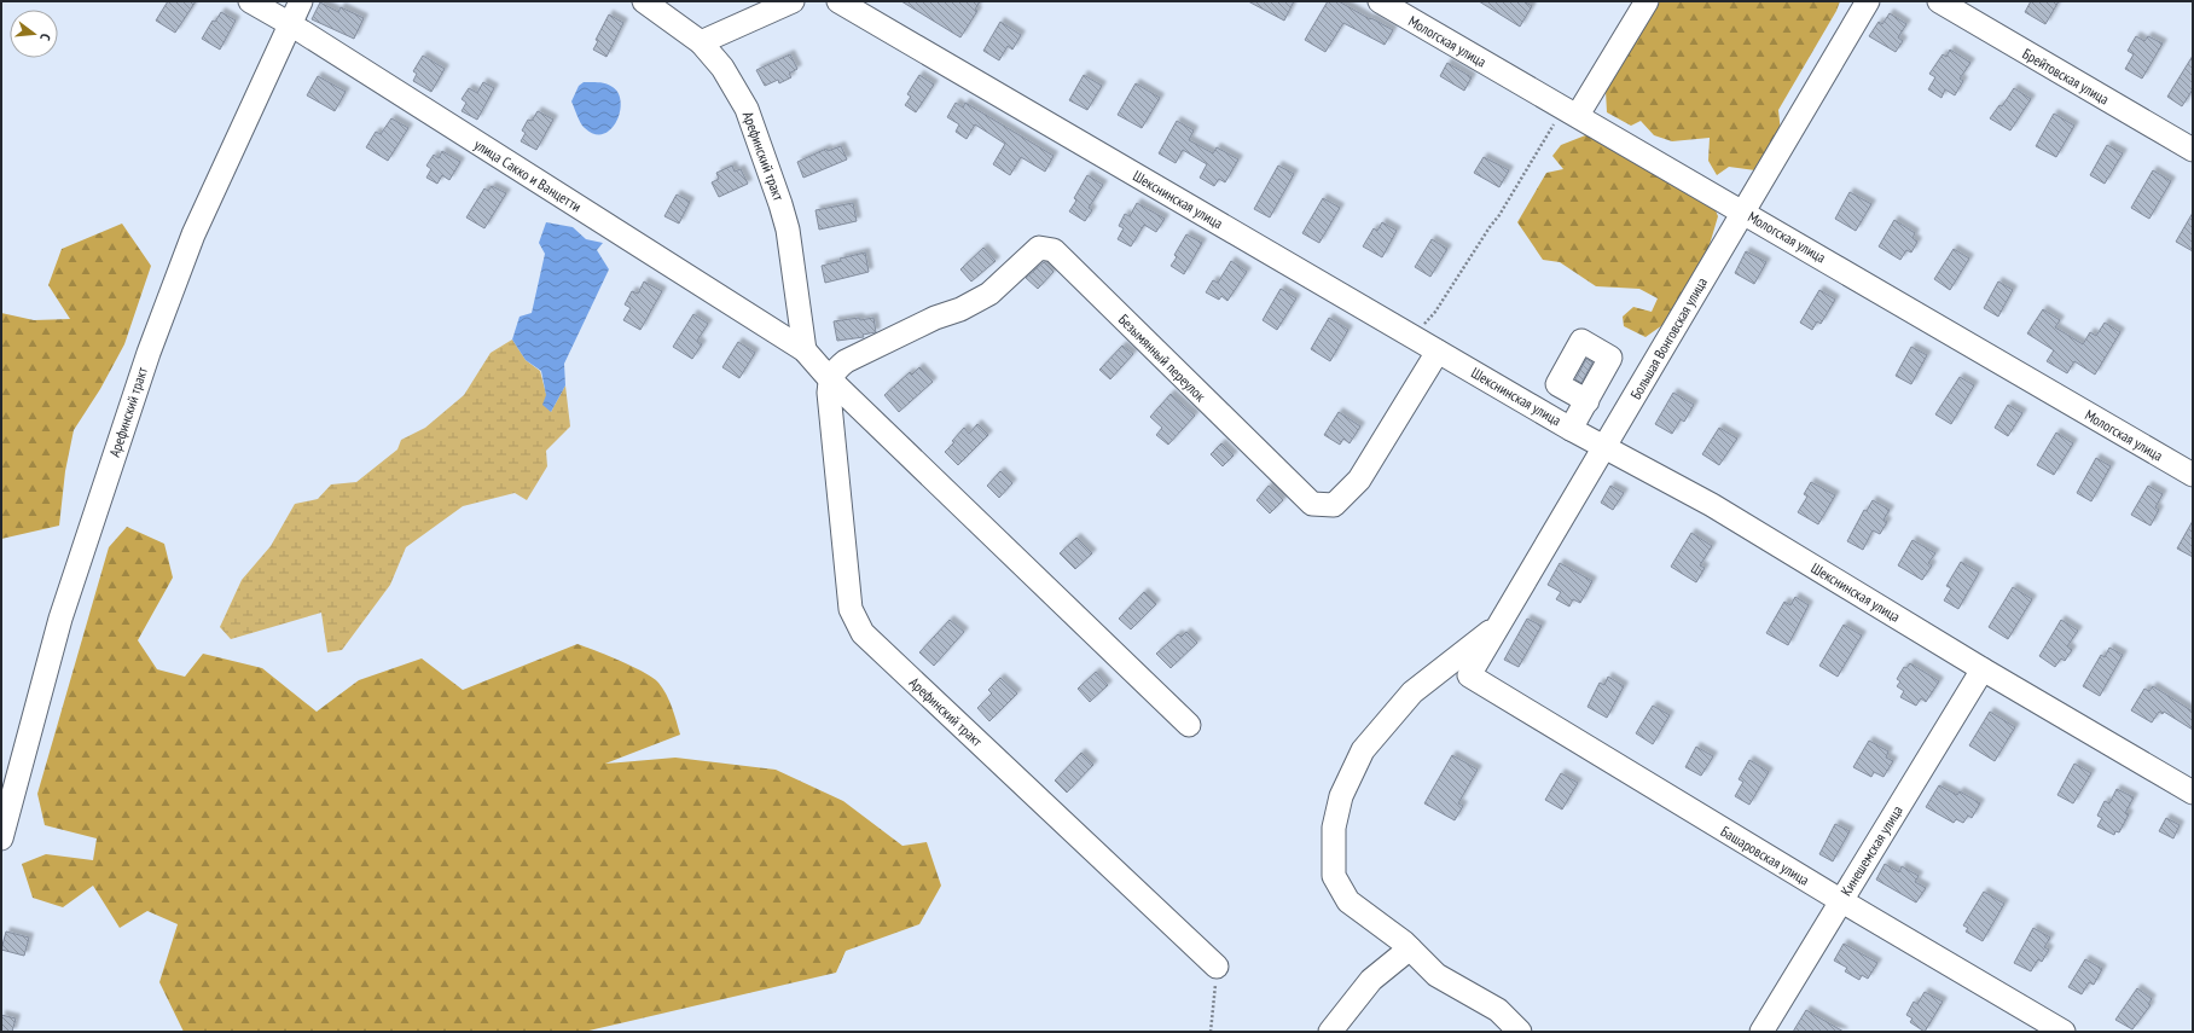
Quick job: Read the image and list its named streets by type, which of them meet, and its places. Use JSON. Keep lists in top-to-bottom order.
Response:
{
  "streets": {
    "street": [
      "Мологская улица",
      "Брейтовская улица",
      "Арефинский тракт",
      "улица Сакко и Ванцетти",
      "Шекснинская улица",
      "Большая Вонговская улица",
      "Безымянный переулок",
      "Кинешемская улица",
      "Башаровская улица"
    ]
  },
  "crossings": [
    ["Мологская улица", "Большая Вонговская улица"],
    ["Арефинский тракт", "улица Сакко и Ванцетти"],
    ["Арефинский тракт", "Безымянный переулок"],
    ["Шекснинская улица", "Большая Вонговская улица"],
    ["Шекснинская улица", "Безымянный переулок"],
    ["Шекснинская улица", "Кинешемская улица"],
    ["Большая Вонговская улица", "Башаровская улица"],
    ["Кинешемская улица", "Башаровская улица"]
  ],
  "north": "right"
}
